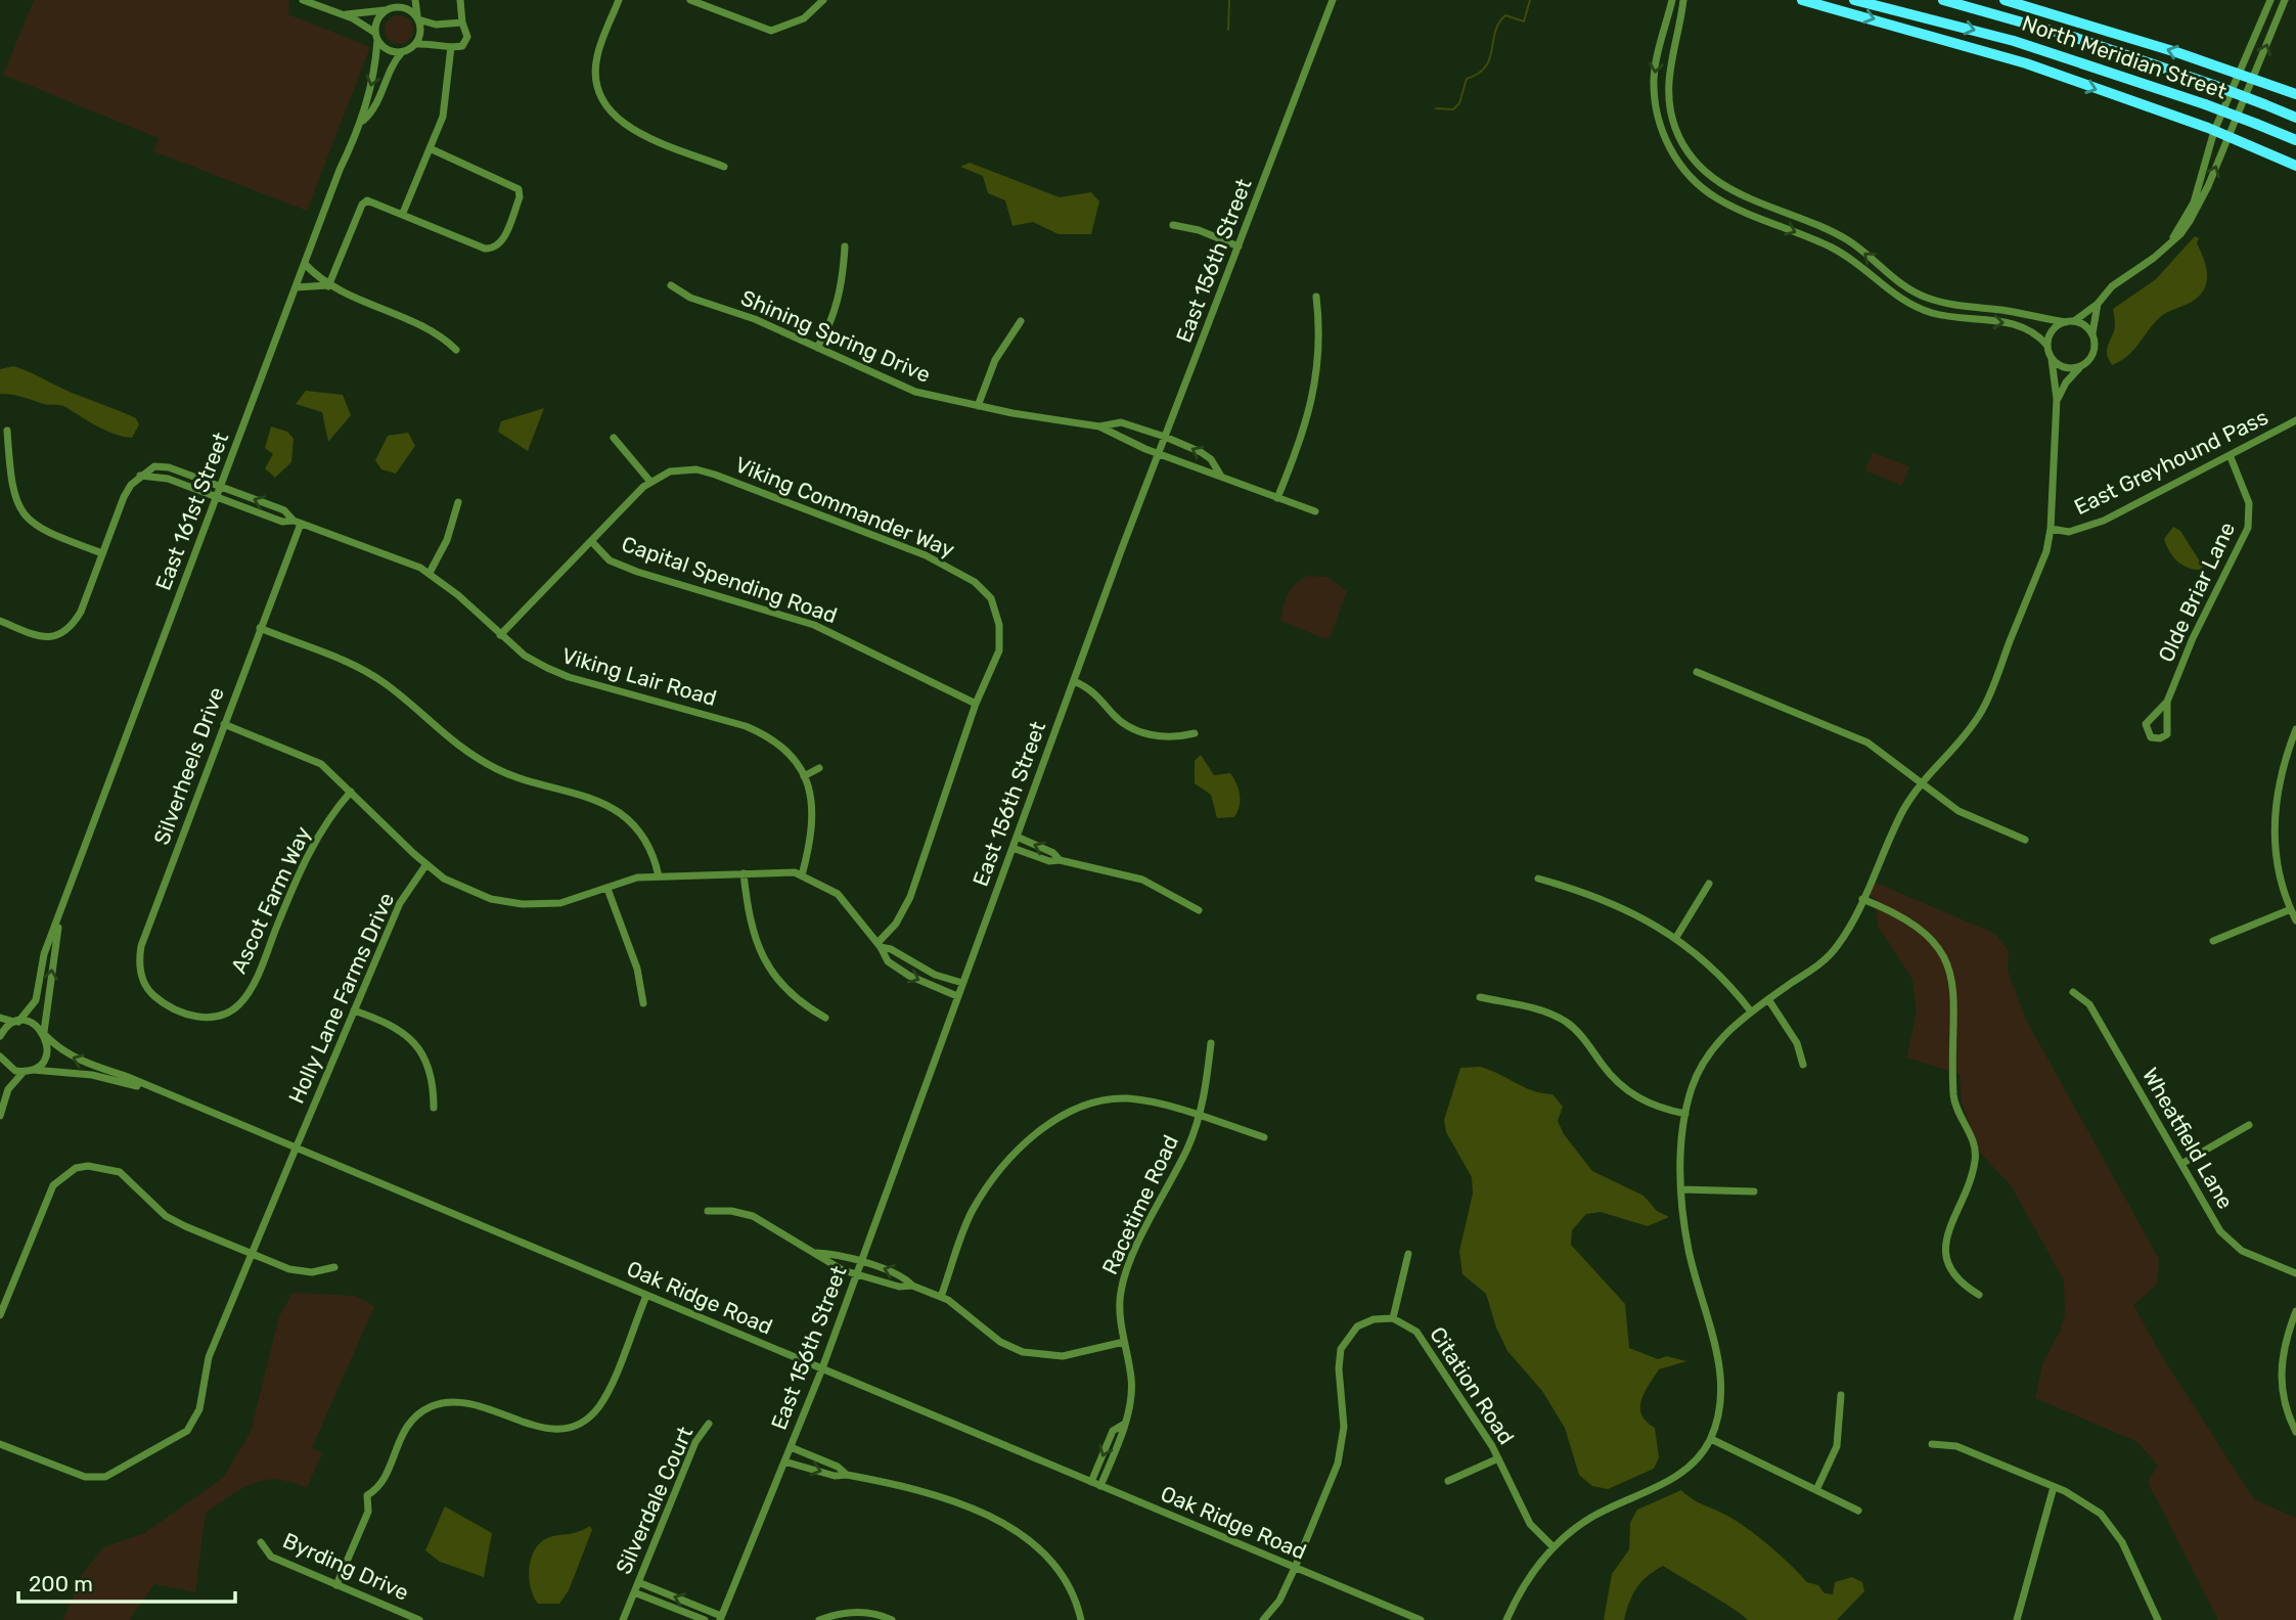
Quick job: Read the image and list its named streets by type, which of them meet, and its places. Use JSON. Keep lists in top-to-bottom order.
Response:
{
  "streets": {
    "highway": ["North Meridian Street"],
    "street": [
      "East 156th Street",
      "Shining Spring Drive",
      "East Greyhound Pass",
      "Viking Commander Way",
      "East 161st Street",
      "Capital Spending Road",
      "Olde Briar Lane",
      "Viking Lair Road",
      "Silverheels Drive",
      "Ascot Farm Way",
      "Holly Lane Farms Drive",
      "Wheatfield Lane",
      "Racetime Road",
      "Oak Ridge Road",
      "Citation Road",
      "Silverdale Court",
      "Byrding Drive"
    ]
  },
  "crossings": [
    ["East 156th Street", "Shining Spring Drive"],
    ["East 156th Street", "Oak Ridge Road"],
    ["East Greyhound Pass", "Olde Briar Lane"],
    ["East Greyhound Pass", "Citation Road"],
    ["Viking Commander Way", "Capital Spending Road"],
    ["Viking Commander Way", "Viking Lair Road"],
    ["East 161st Street", "Viking Lair Road"],
    ["East 161st Street", "Oak Ridge Road"],
    ["Viking Lair Road", "Silverheels Drive"],
    ["Silverheels Drive", "Ascot Farm Way"],
    ["Holly Lane Farms Drive", "Oak Ridge Road"],
    ["Racetime Road", "Oak Ridge Road"]
  ],
  "scale_bar": "200 m"
}
